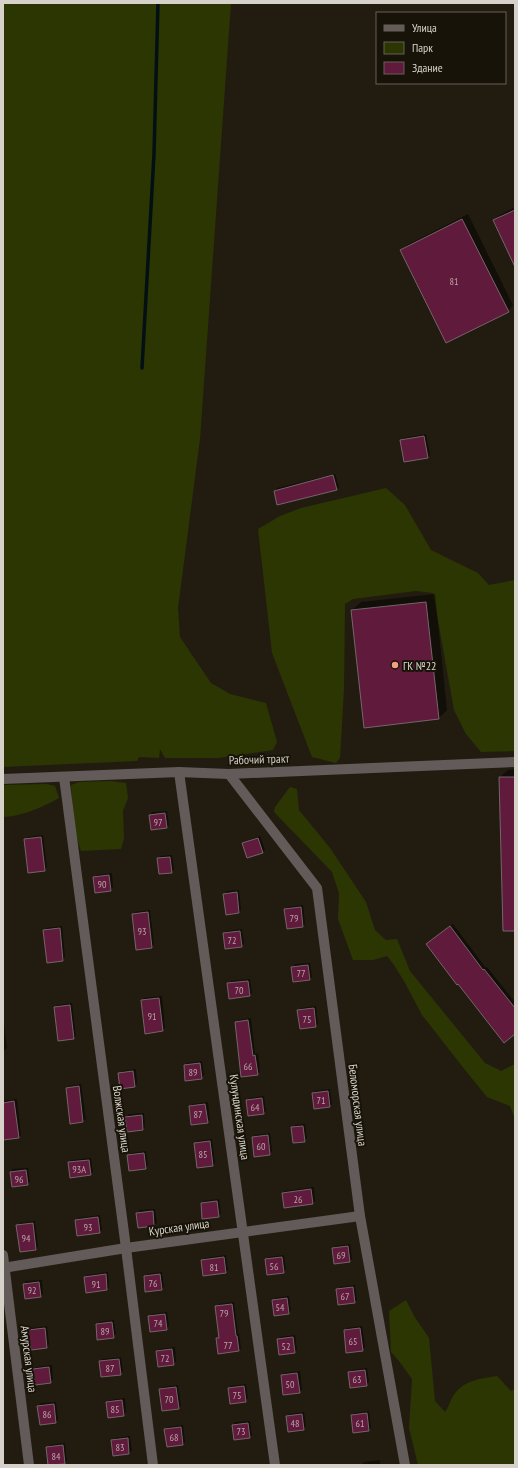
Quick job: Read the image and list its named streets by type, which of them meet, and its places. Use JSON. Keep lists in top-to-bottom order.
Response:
{
  "streets": {
    "street": [
      "Рабочий тракт",
      "Беломорская улица",
      "Кулундинская улица",
      "Волжская улица",
      "Курская улица",
      "Амурская улица"
    ]
  },
  "crossings": [
    ["Рабочий тракт", "Беломорская улица"],
    ["Рабочий тракт", "Кулундинская улица"],
    ["Рабочий тракт", "Волжская улица"],
    ["Беломорская улица", "Курская улица"],
    ["Кулундинская улица", "Курская улица"],
    ["Волжская улица", "Курская улица"],
    ["Курская улица", "Амурская улица"]
  ],
  "places": ["ГК №22"],
  "house_numbers": [
    "81",
    "97",
    "90",
    "79",
    "93",
    "72",
    "77",
    "70",
    "91",
    "75",
    "66",
    "89",
    "71",
    "64",
    "87",
    "60",
    "85",
    "93А",
    "96",
    "26",
    "93",
    "94",
    "69",
    "56",
    "81",
    "76",
    "91",
    "92",
    "67",
    "54",
    "79",
    "74",
    "89",
    "65",
    "77",
    "52",
    "72",
    "87",
    "63",
    "50",
    "75",
    "70",
    "85",
    "86",
    "48",
    "61",
    "73",
    "68",
    "83",
    "84"
  ],
  "legend": ["Улица", "Парк", "Здание"]
}
